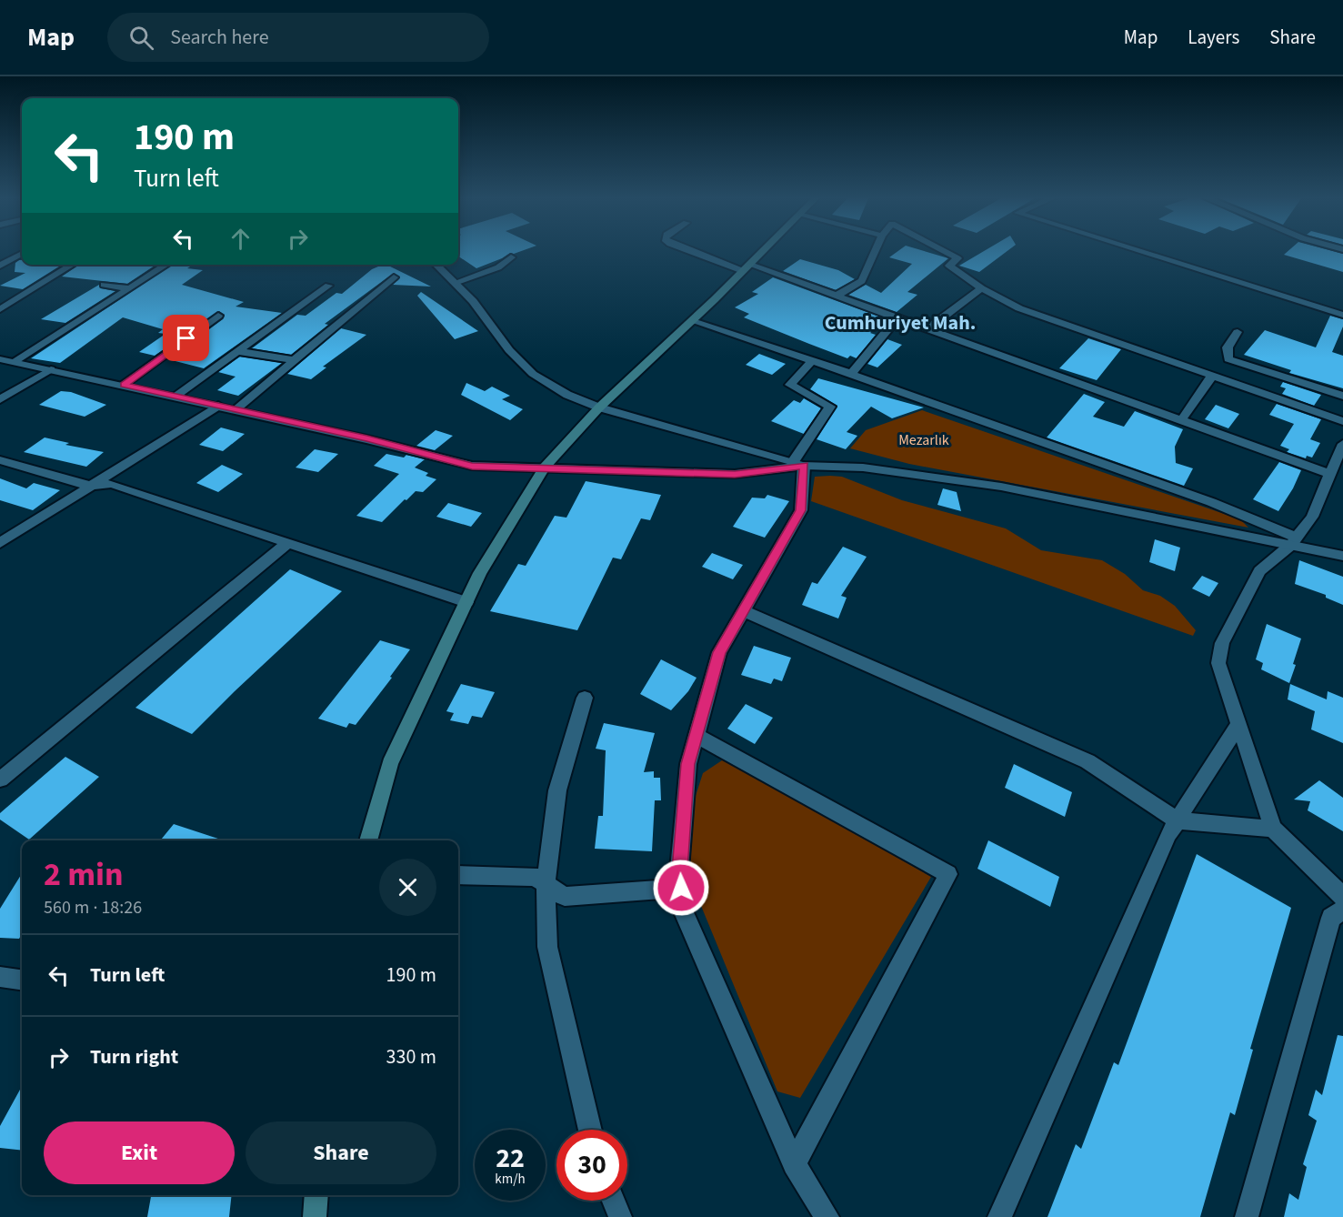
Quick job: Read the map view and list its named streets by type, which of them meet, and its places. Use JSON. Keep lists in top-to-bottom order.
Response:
{
  "districts": ["Cumhuriyet Mah."],
  "parks": ["Mezarlık"],
  "page": {
    "header": "Map",
    "search": "Search here",
    "nav": ["Map", "Layers", "Share"],
    "turn": ["190 m", "Turn left"],
    "heading": ["2 min", "560 m · 18:26"],
    "list": [
      {
        "name": "Turn left",
        "value": "190 m"
      },
      {
        "name": "Turn right",
        "value": "330 m"
      }
    ],
    "buttons": ["Exit", "Share"],
    "speed": "22 km/h",
    "limit": "30"
  }
}
